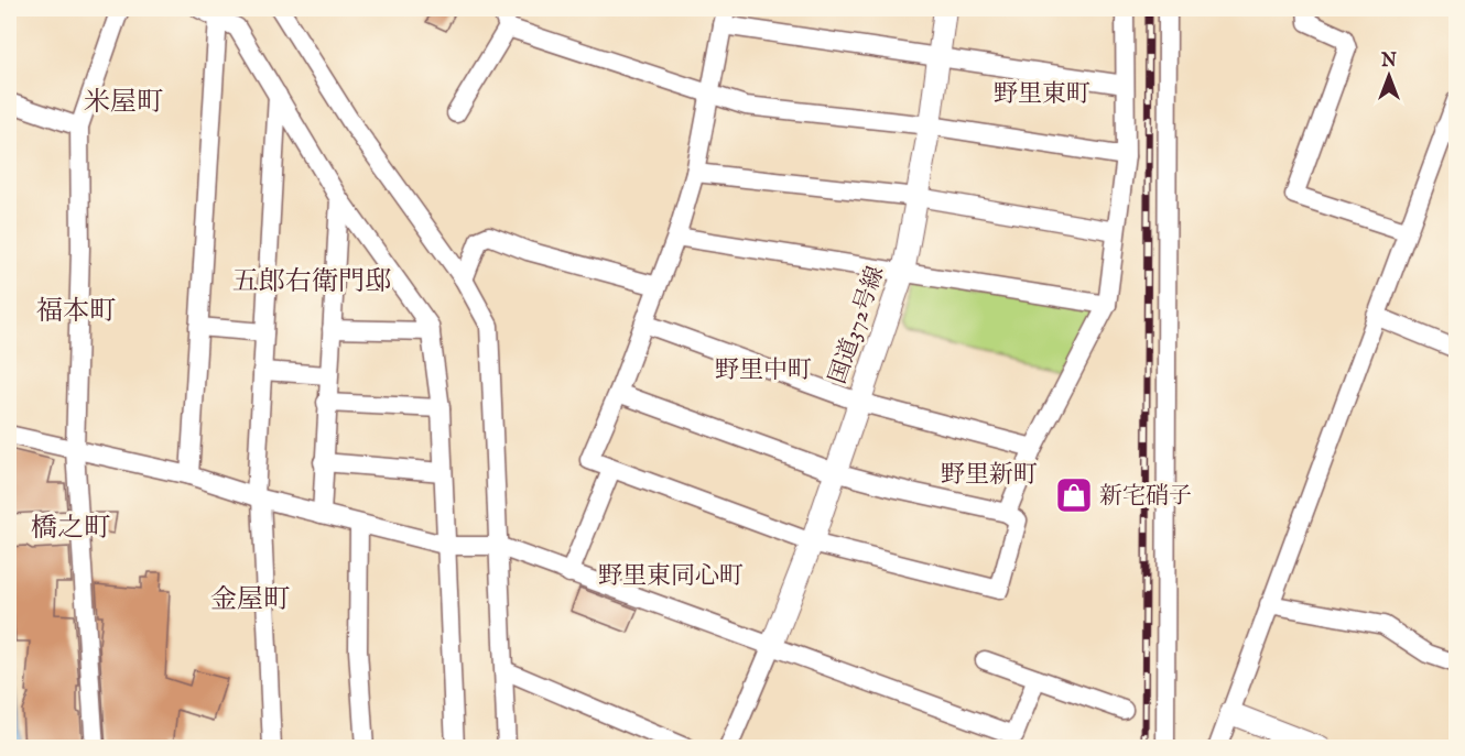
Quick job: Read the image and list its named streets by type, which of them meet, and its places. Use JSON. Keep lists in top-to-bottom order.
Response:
{
  "streets": {
    "street": ["国道372号線"]
  },
  "districts": [
    "野里東町",
    "米屋町",
    "五郎右衛門邸",
    "福本町",
    "野里中町",
    "野里新町",
    "橋之町",
    "野里東同心町",
    "金屋町"
  ],
  "places": {
    "shop": ["新宅硝子"]
  },
  "north": "top"
}
